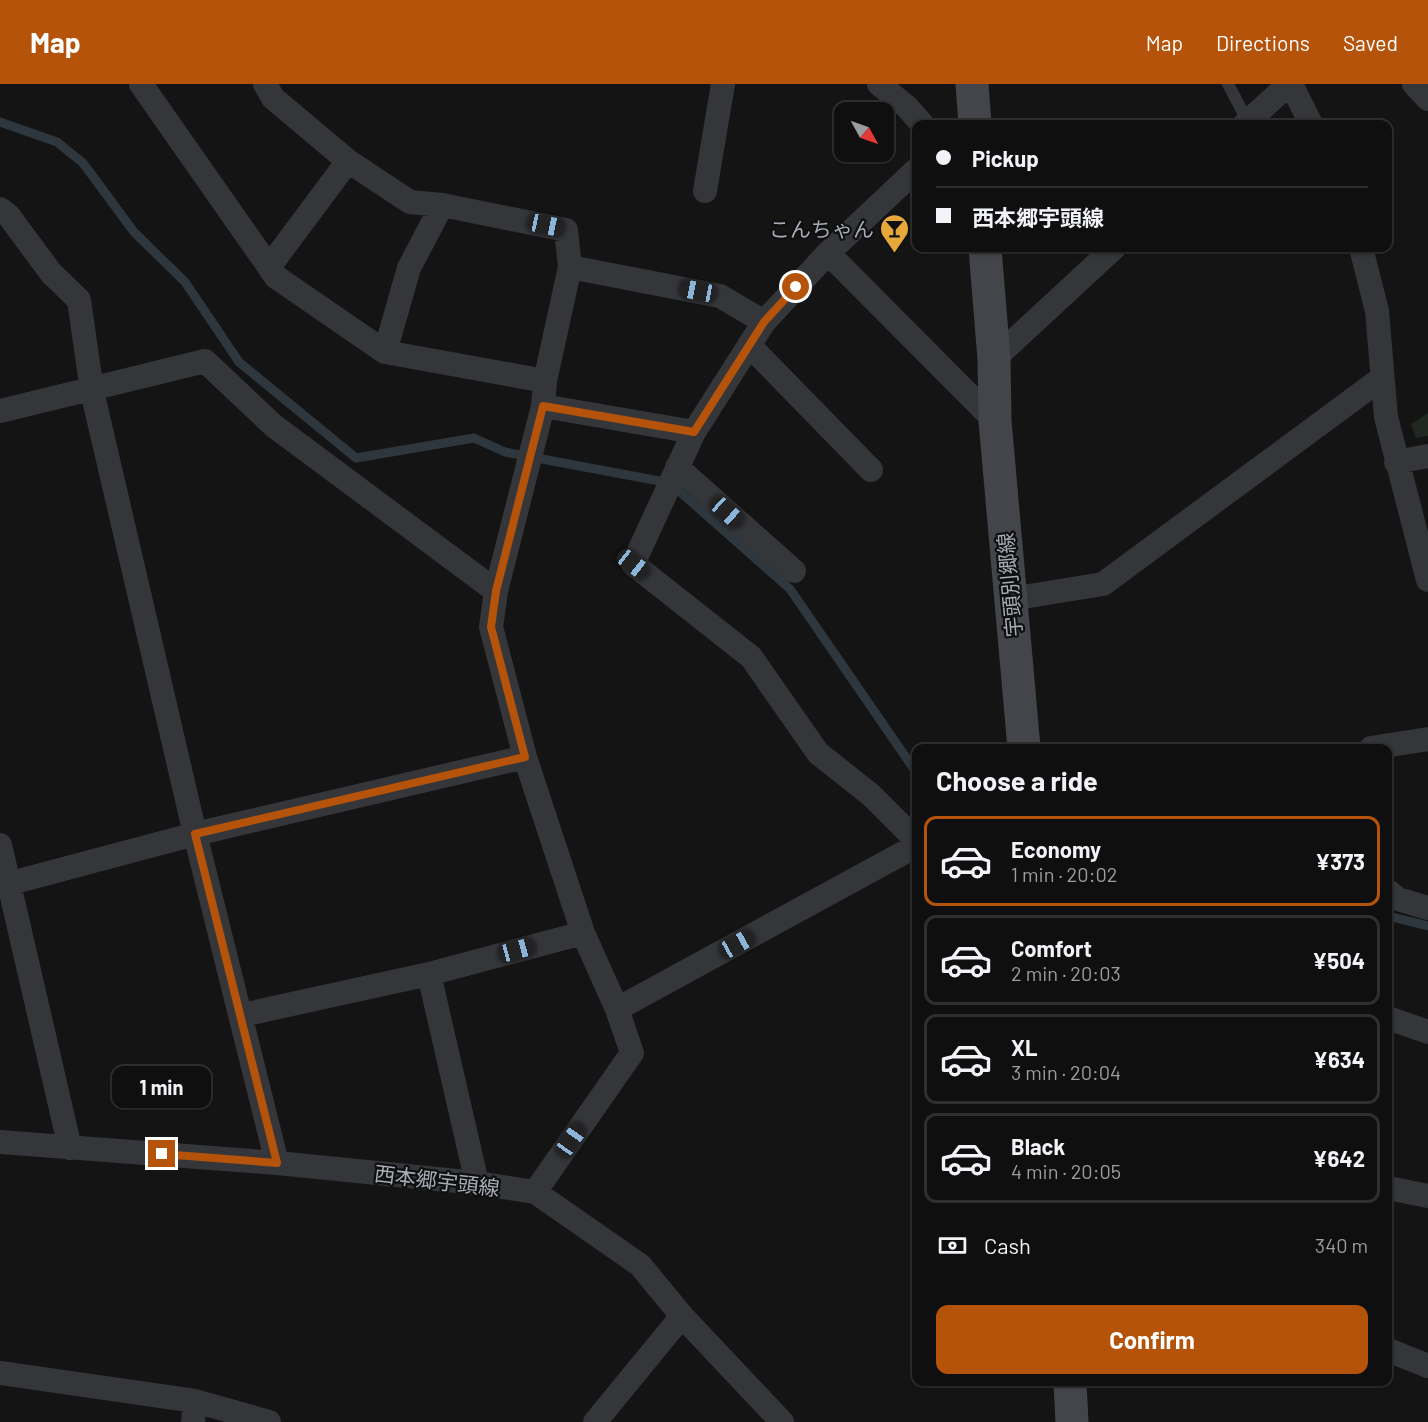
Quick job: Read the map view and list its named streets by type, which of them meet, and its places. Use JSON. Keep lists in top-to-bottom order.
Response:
{
  "streets": {
    "street": ["宇頭別郷線", "西本郷宇頭線"]
  },
  "places": {
    "bar": ["こんちゃん"]
  },
  "north": "bottom right",
  "page": {
    "header": "Map",
    "nav": ["Map", "Directions", "Saved"],
    "banner": ["Pickup", "西本郷宇頭線"],
    "heading": "Choose a ride",
    "list": [
      {
        "name": "Economy",
        "note": "1 min · 20:02",
        "value": "¥373"
      },
      {
        "name": "Comfort",
        "note": "2 min · 20:03",
        "value": "¥504"
      },
      {
        "name": "XL",
        "note": "3 min · 20:04",
        "value": "¥634"
      },
      {
        "name": "Black",
        "note": "4 min · 20:05",
        "value": "¥642"
      }
    ],
    "bubble": "1 min",
    "pay": ["Cash", "340 m"],
    "buttons": "Confirm"
  }
}
